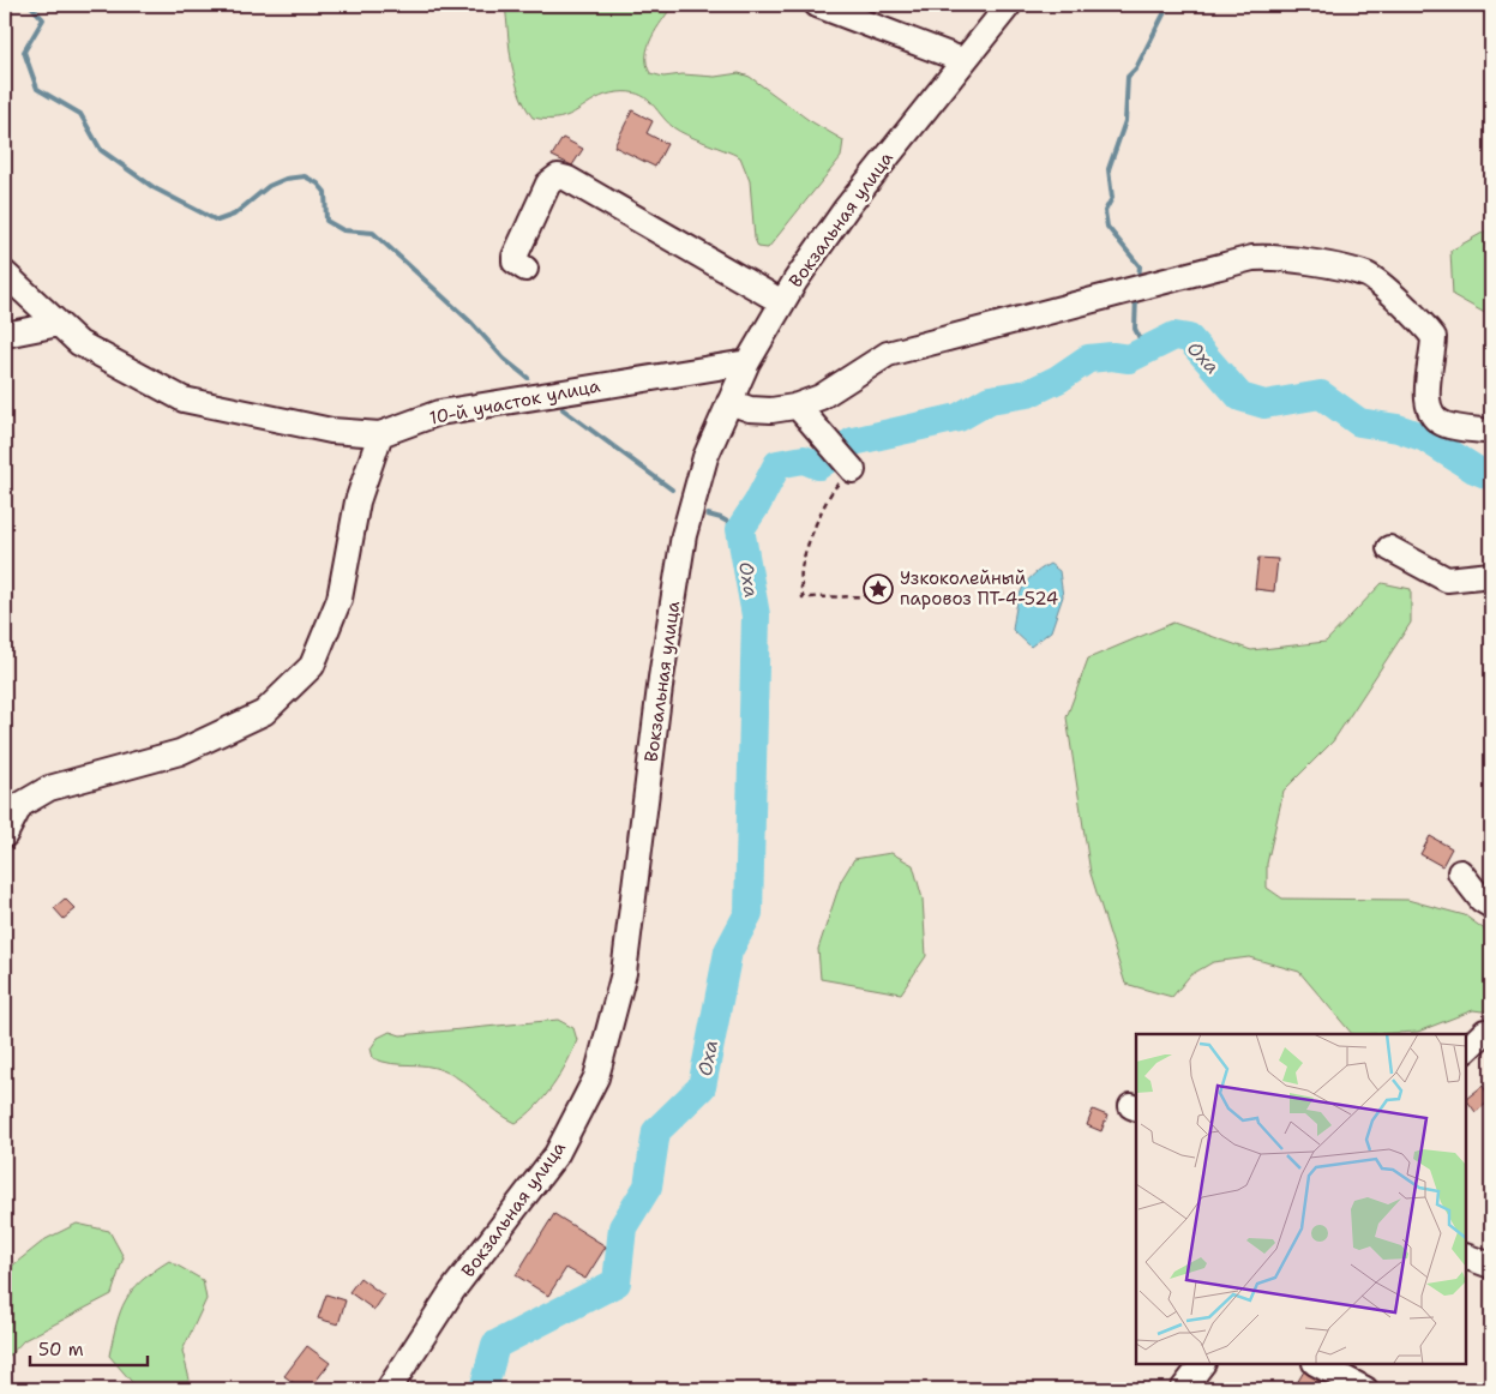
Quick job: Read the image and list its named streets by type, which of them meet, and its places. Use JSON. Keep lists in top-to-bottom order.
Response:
{
  "streets": {
    "street": ["Вокзальная улица", "10-й участок улица"]
  },
  "crossings": [
    ["Вокзальная улица", "10-й участок улица"]
  ],
  "water": ["Оха"],
  "places": {
    "place": ["Узкоколейный паровоз ПТ-4-524"]
  },
  "scale_bar": "50 m"
}
